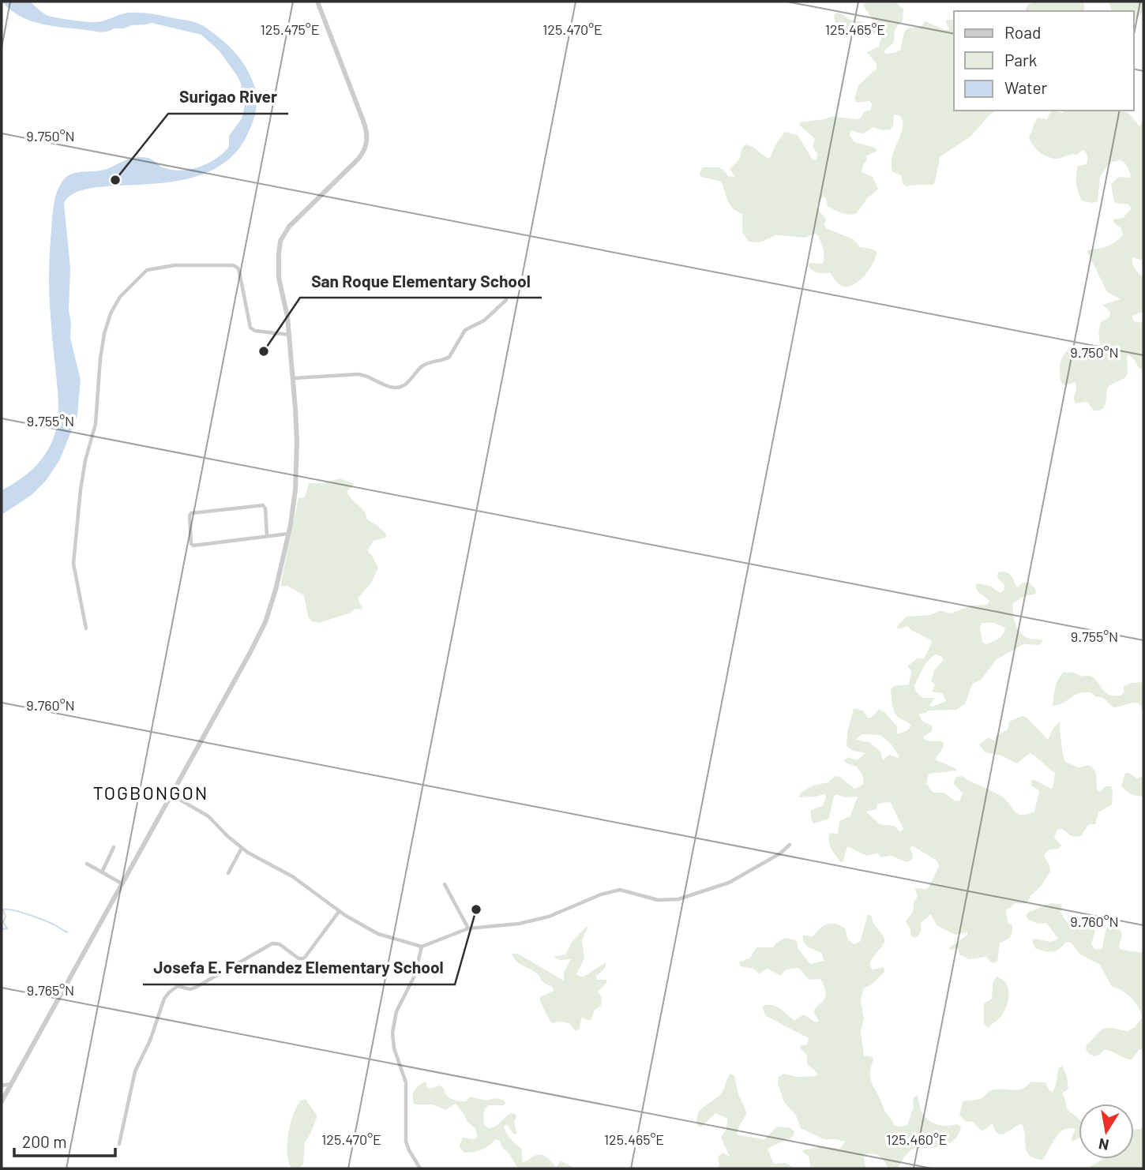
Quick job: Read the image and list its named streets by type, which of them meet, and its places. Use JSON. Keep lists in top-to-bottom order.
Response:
{
  "districts": ["TOGBONGON"],
  "places": ["Surigao River", "San Roque Elementary School", "Josefa E. Fernandez Elementary School"],
  "legend": ["Road", "Park", "Water"],
  "scale_bar": "200 m",
  "north": "bottom",
  "coordinates": [
    "125.475°E",
    "125.470°E",
    "125.465°E",
    "9.750°N",
    "9.755°N",
    "9.760°N",
    "9.765°N",
    "125.460°E"
  ]
}
